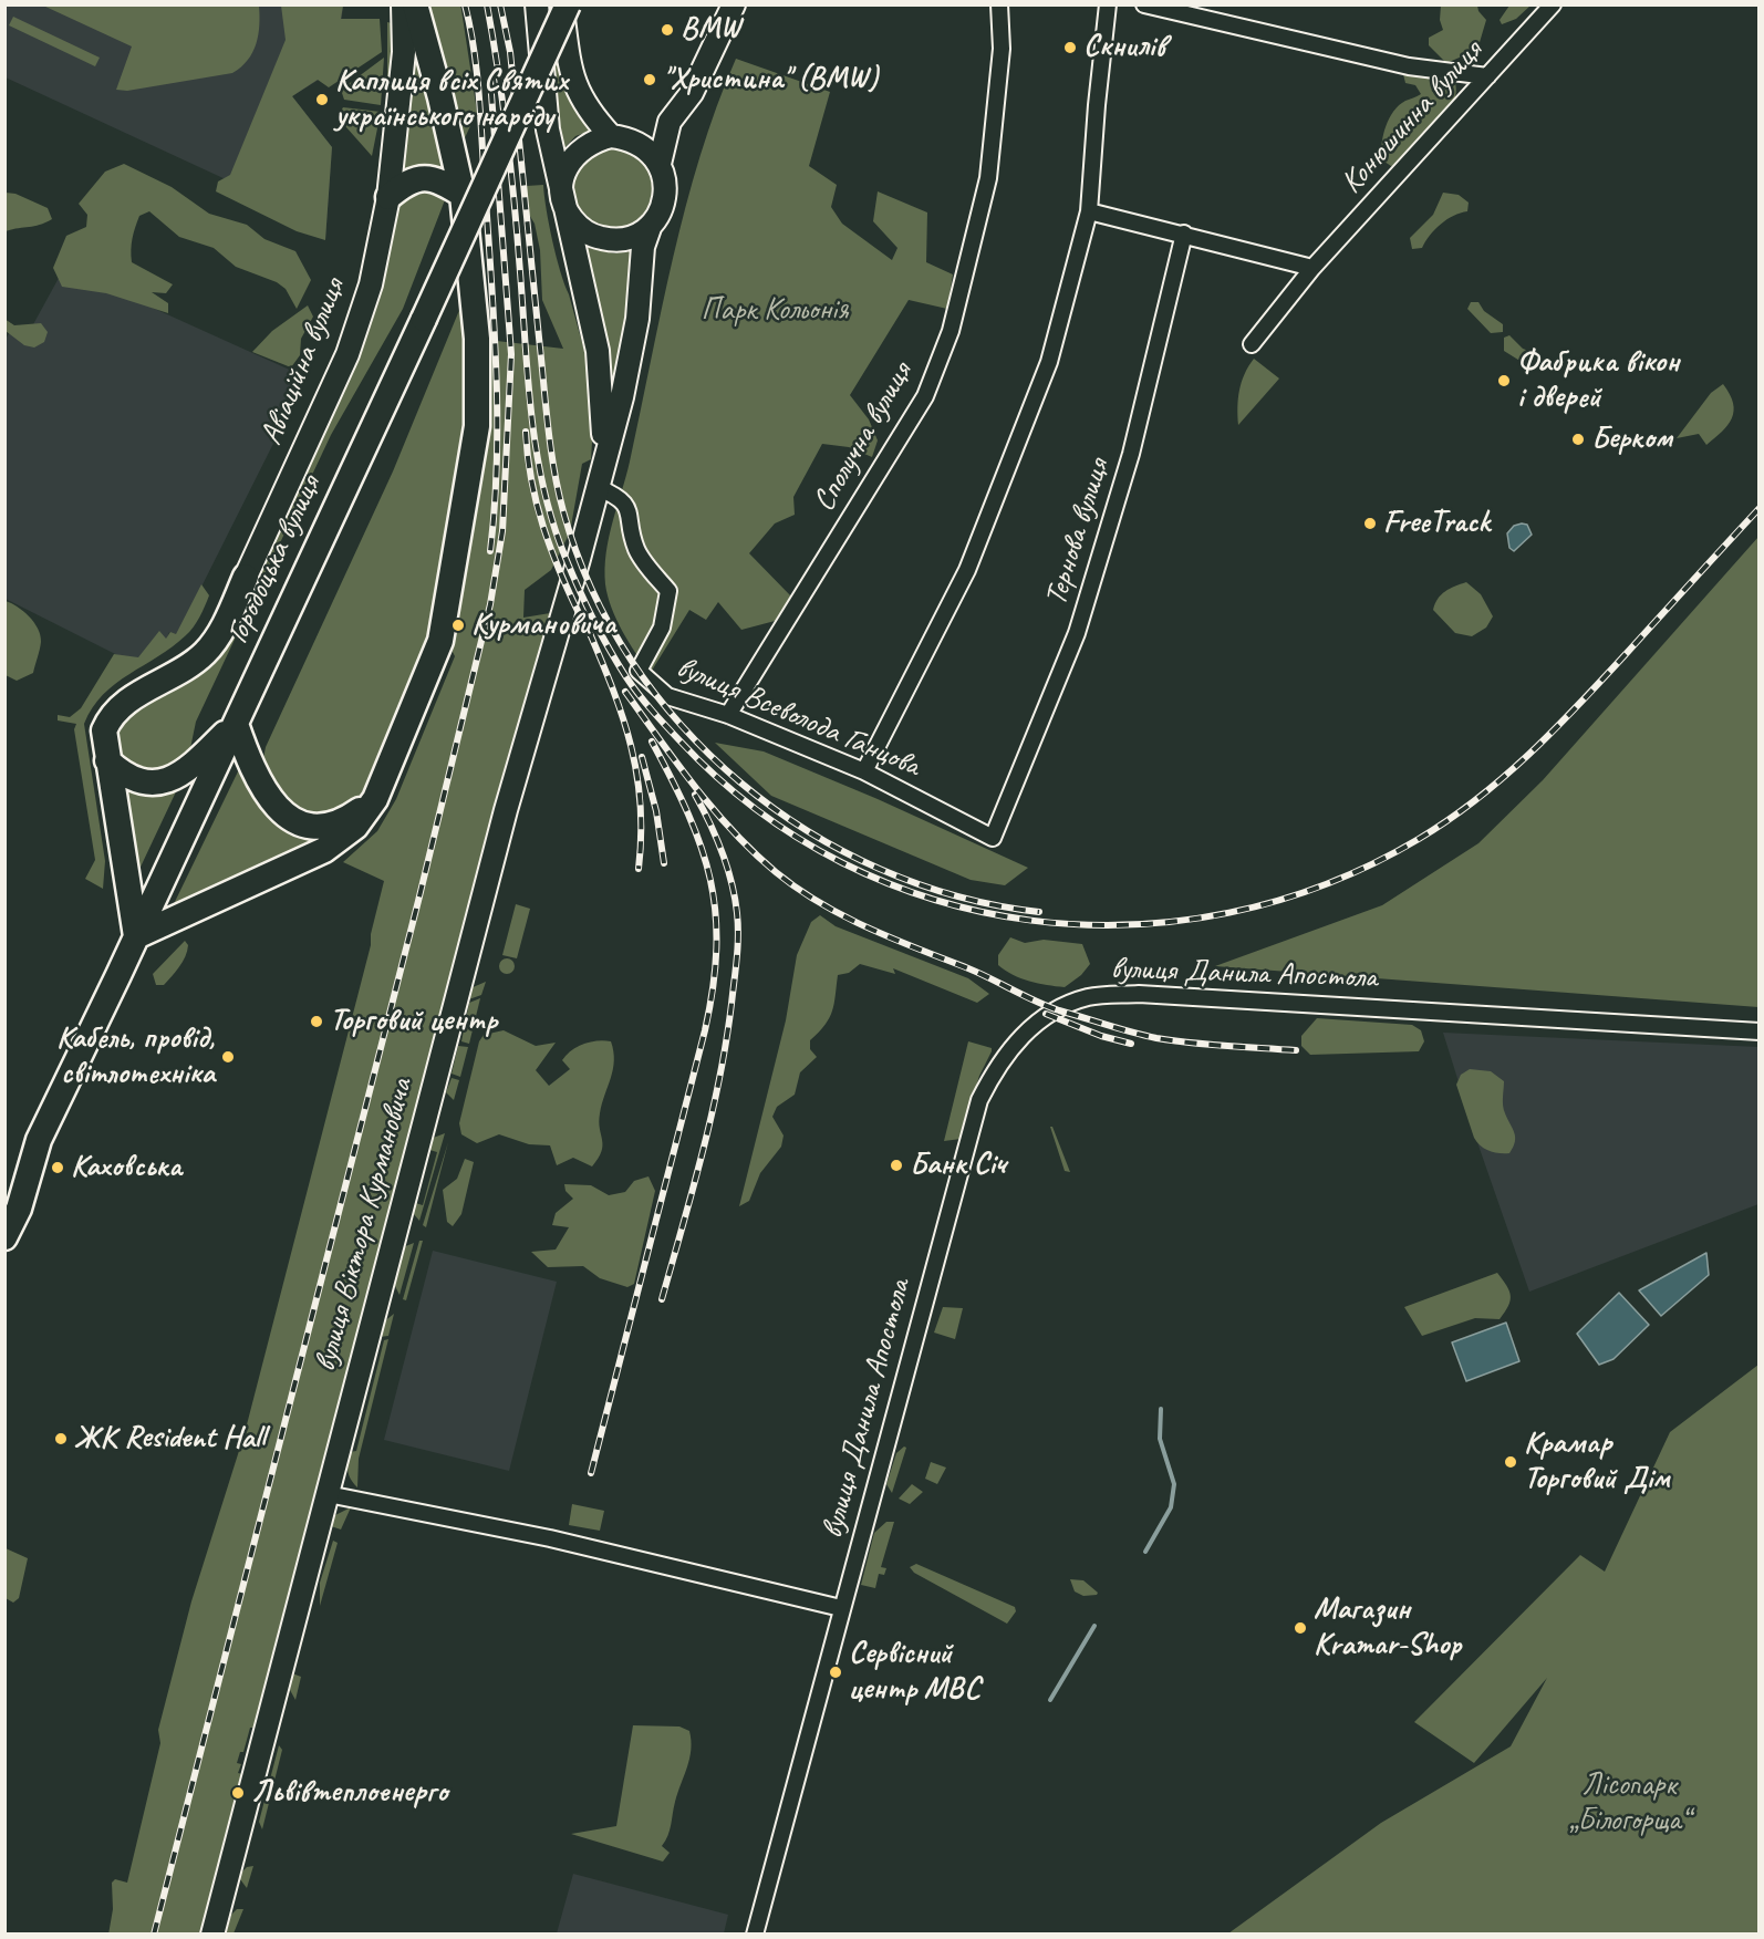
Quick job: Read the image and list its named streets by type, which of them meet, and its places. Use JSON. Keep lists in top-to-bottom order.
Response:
{
  "streets": {
    "main road": ["Городоцька вулиця"],
    "street": [
      "Конюшинна вулиця",
      "Авіаційна вулиця",
      "Сполучна вулиця",
      "Тернова вулиця",
      "вулиця Всеволода Ганцова",
      "вулиця Данила Апостола",
      "вулиця Віктора Курмановича"
    ]
  },
  "crossings": [
    ["Сполучна вулиця", "вулиця Всеволода Ганцова"],
    ["Тернова вулиця", "вулиця Всеволода Ганцова"],
    ["вулиця Всеволода Ганцова", "вулиця Віктора Курмановича"]
  ],
  "parks": ["Парк Кольонія", "Лісопарк „Білогорща“"],
  "places": [
    "BMW",
    "Скнилів",
    "\"Христина\" (BMW)",
    "Каплиця всіх Святих українського народу",
    "Фабрика вікон і дверей",
    "Берком",
    "FreeTrack",
    "Курмановича",
    "Торговий центр",
    "Кабель, провід, світлотехніка",
    "Банк Січ",
    "Каховська",
    "ЖК Resident Hall",
    "Крамар Торговий Дім",
    "Магазин Kramar-Shop",
    "Сервісний центр МВС",
    "Львівтеплоенерго"
  ]
}
